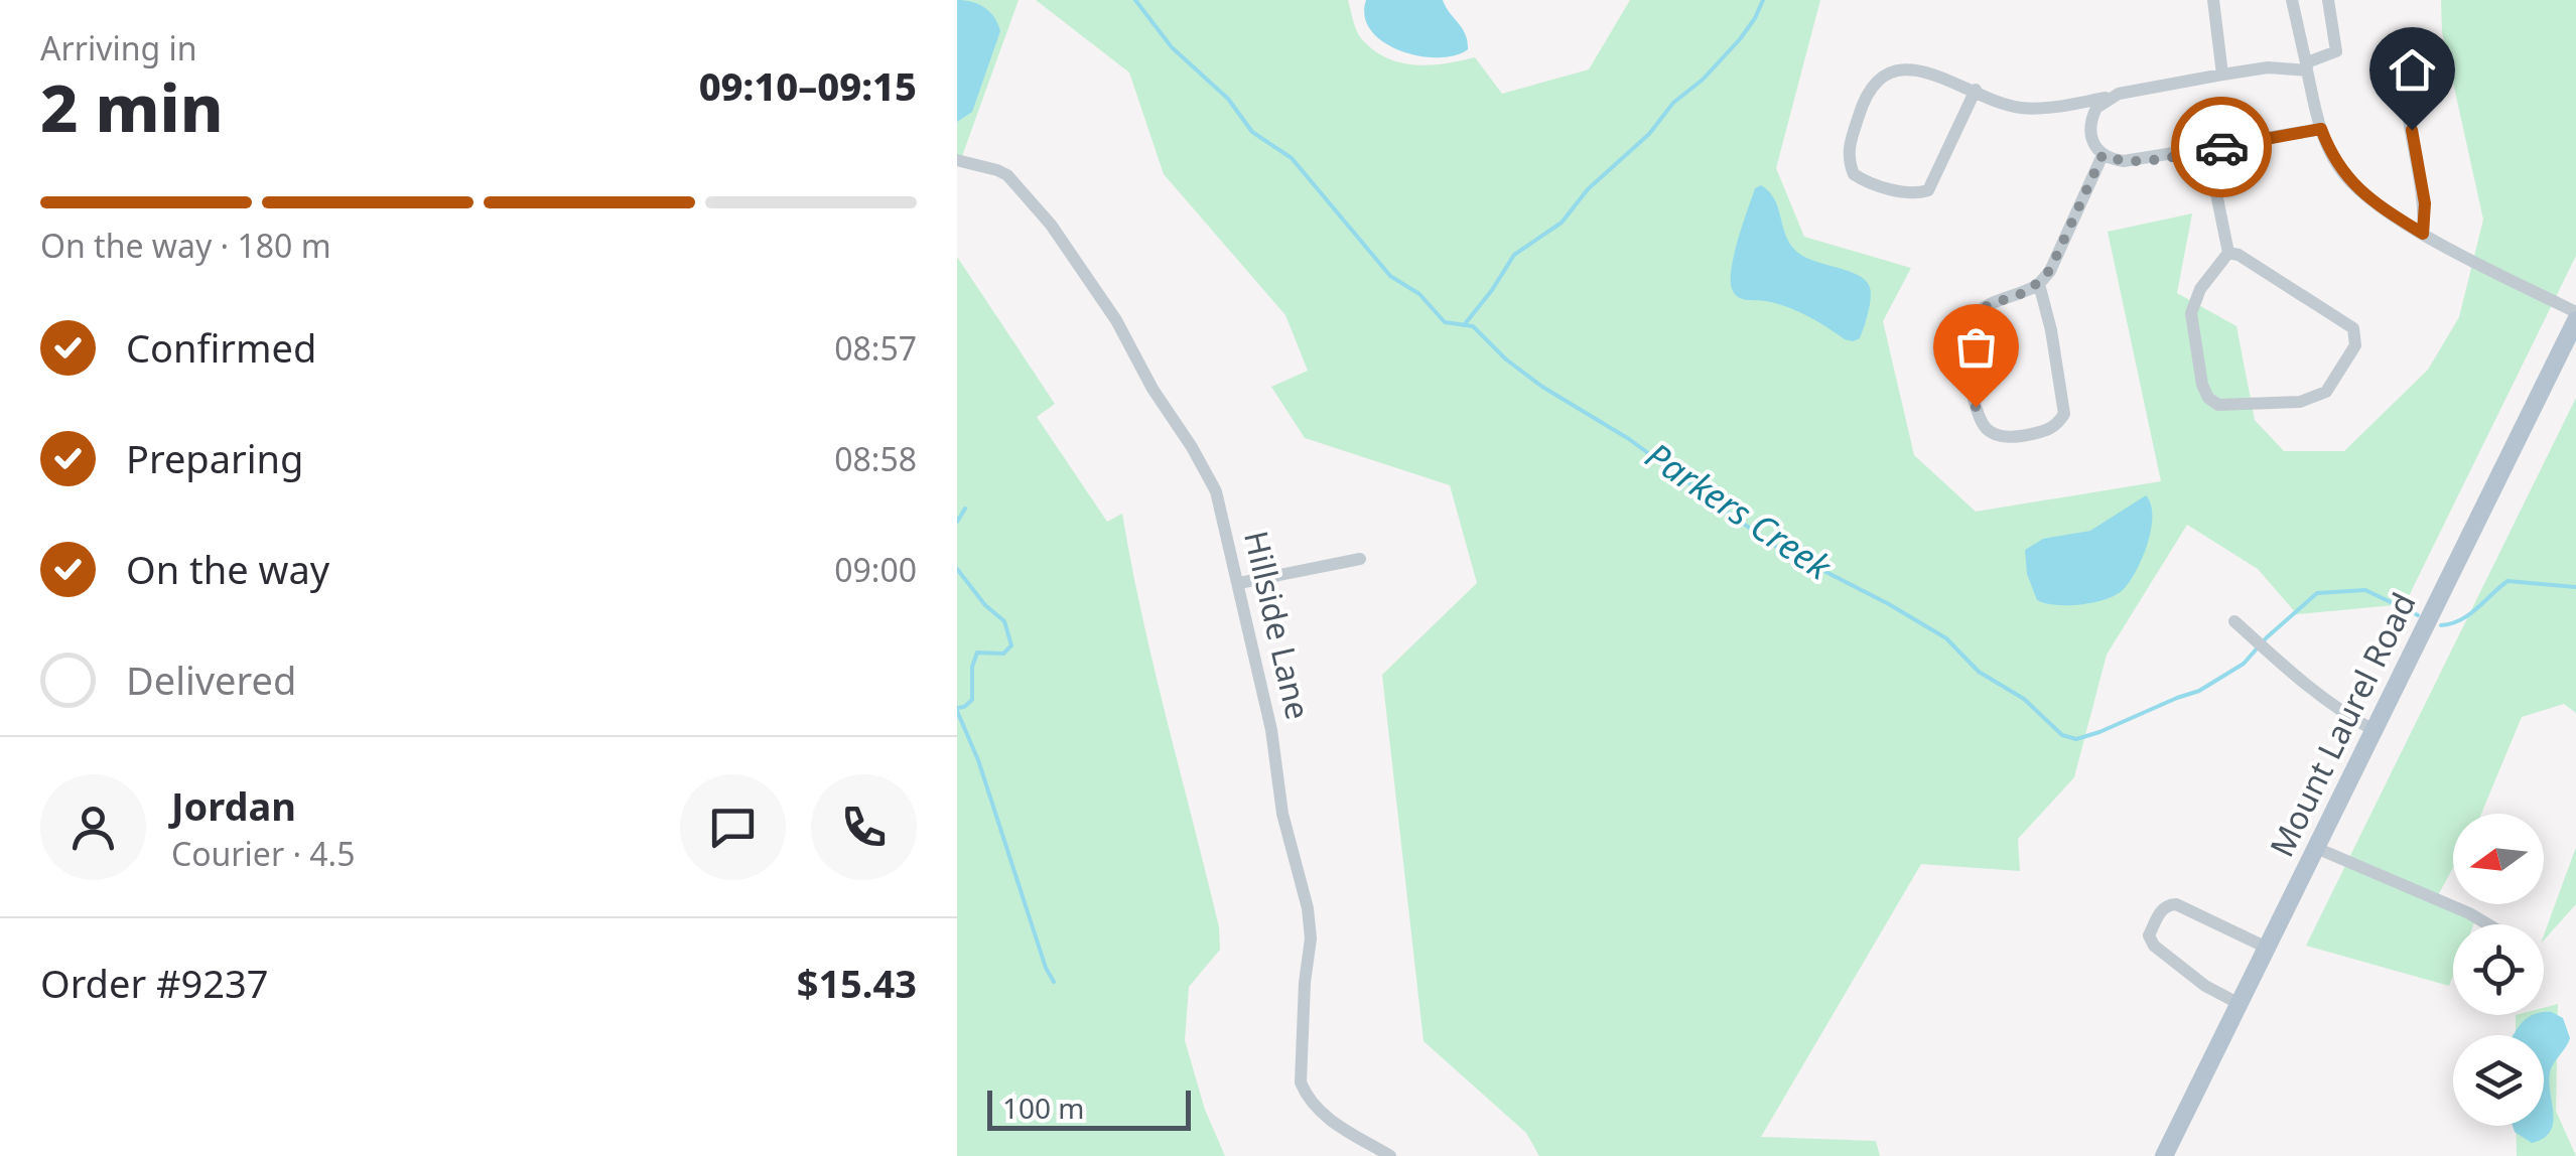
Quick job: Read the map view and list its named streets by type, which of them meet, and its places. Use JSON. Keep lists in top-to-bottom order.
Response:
{
  "streets": {
    "main road": ["Mount Laurel Road"],
    "street": ["Hillside Lane"]
  },
  "water": ["Parkers Creek"],
  "scale_bar": "100 m",
  "north": "left",
  "page": {
    "heading": ["2 min", "Arriving in", "09:10–09:15"],
    "panel": [
      "Jordan",
      "Courier · 4.5",
      "Order #9237",
      "$15.43"
    ],
    "bar": "On the way · 180 m",
    "list": [
      ["Confirmed", "08:57"],
      ["Preparing", "08:58"],
      ["On the way", "09:00"],
      "Delivered"
    ],
    "scale": "100 m"
  }
}
